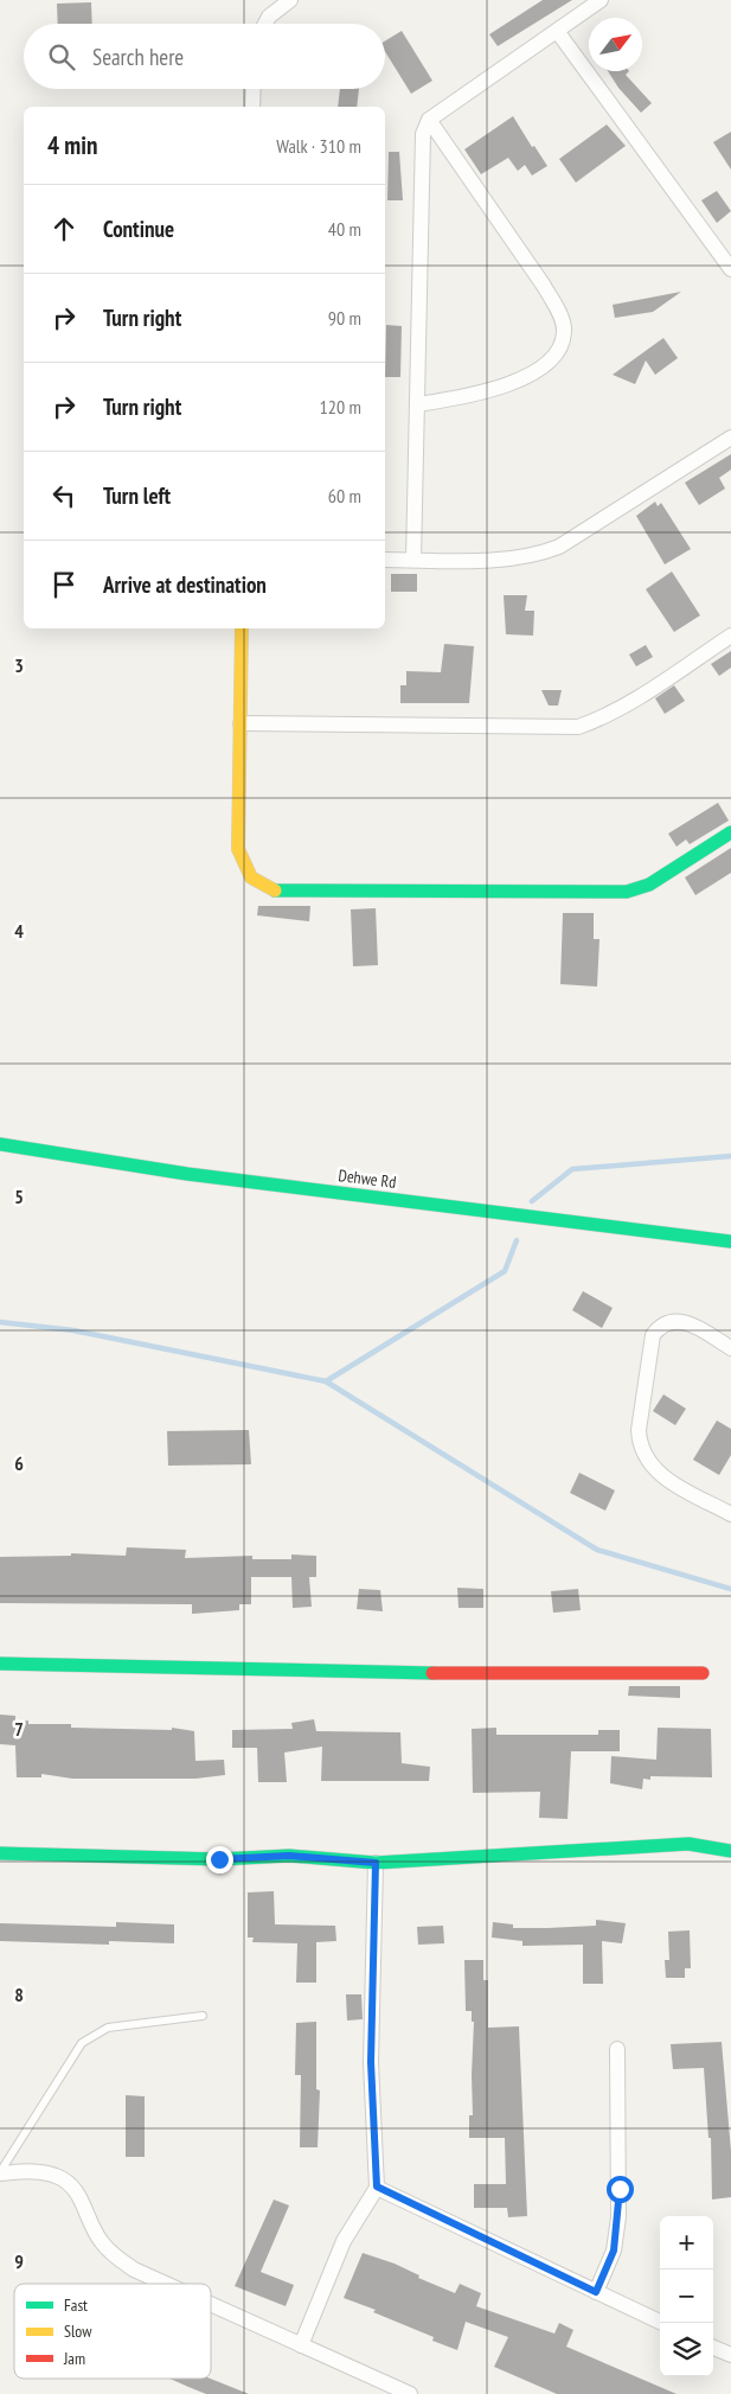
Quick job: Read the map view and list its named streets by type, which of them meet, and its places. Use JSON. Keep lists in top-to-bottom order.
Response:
{
  "streets": {
    "street": ["Dehwe Rd"]
  },
  "legend": ["Fast", "Slow", "Jam"],
  "north": "top right",
  "page": {
    "search": "Search here",
    "heading": ["4 min", "Walk · 310 m"],
    "list": [
      ["Continue", "40 m"],
      ["Turn right", "90 m"],
      ["Turn right", "120 m"],
      ["Turn left", "60 m"],
      "Arrive at destination"
    ],
    "map_buttons": ["+", "−"]
  },
  "grid": {
    "rows": [
      "3",
      "4",
      "5",
      "6",
      "7",
      "8",
      "9"
    ]
  }
}
